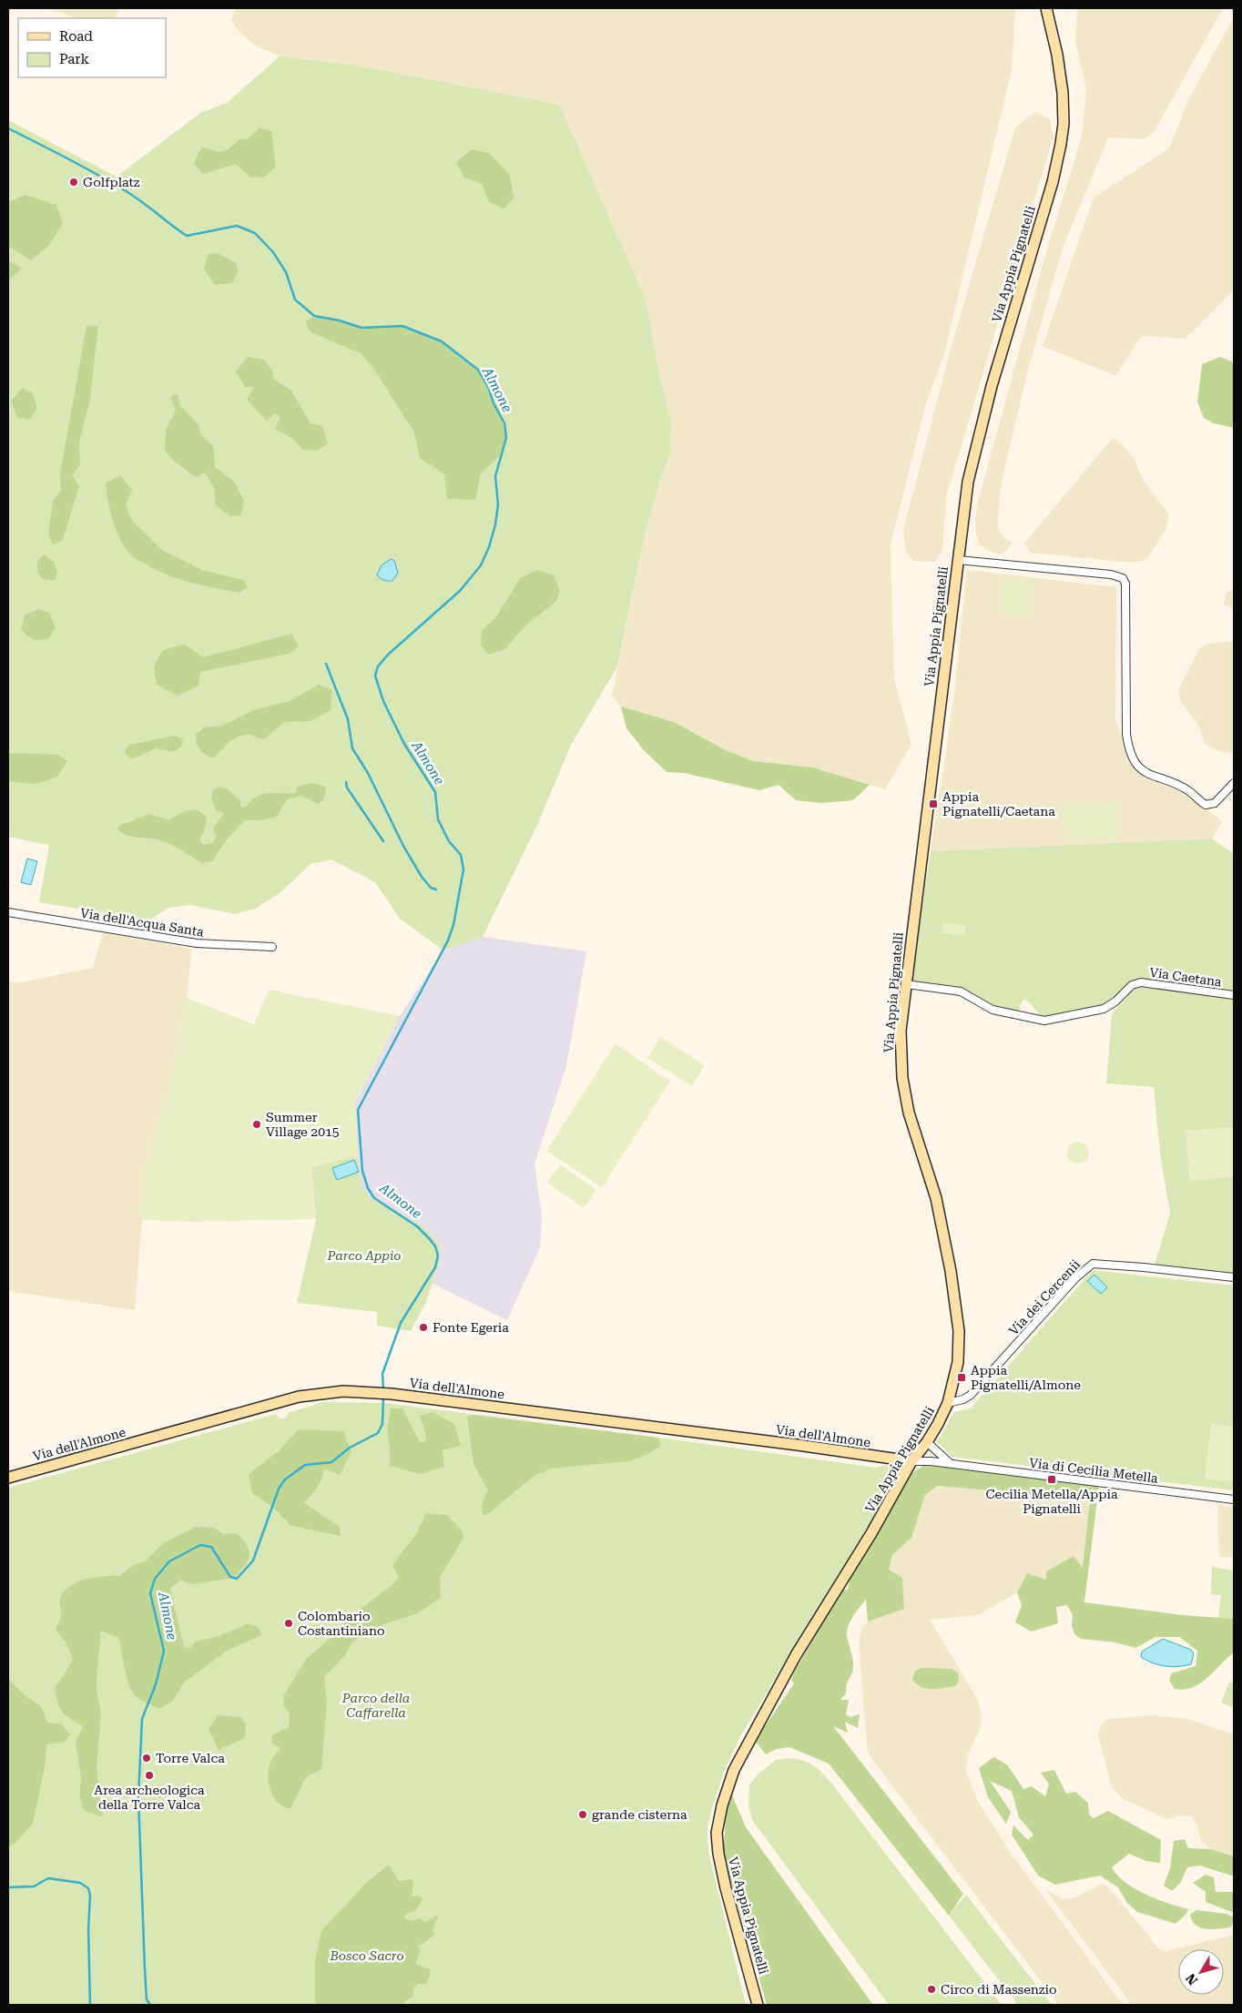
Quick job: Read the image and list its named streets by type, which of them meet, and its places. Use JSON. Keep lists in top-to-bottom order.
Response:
{
  "streets": {
    "main road": ["Via Appia Pignatelli", "Via dell'Almone"],
    "street": [
      "Via dell'Acqua Santa",
      "Via Caetana",
      "Via dei Cercenii",
      "Via di Cecilia Metella"
    ]
  },
  "crossings": [
    ["Via Appia Pignatelli", "Via Caetana"],
    ["Via Appia Pignatelli", "Via dei Cercenii"],
    ["Via Appia Pignatelli", "Via dell'Almone"],
    ["Via Appia Pignatelli", "Via di Cecilia Metella"],
    ["Via dell'Almone", "Via di Cecilia Metella"]
  ],
  "water": ["Almone"],
  "parks": ["Parco Appio", "Parco della Caffarella", "Bosco Sacro"],
  "places": {
    "other": [
      "Golfplatz",
      "Summer Village 2015",
      "Fonte Egeria",
      "Colombario Costantiniano",
      "Torre Valca",
      "Area archeologica della Torre Valca",
      "grande cisterna",
      "Circo di Massenzio"
    ],
    "transit": ["Appia Pignatelli/Caetana", "Appia Pignatelli/Almone", "Cecilia Metella/Appia Pignatelli"]
  },
  "legend": ["Road", "Park"],
  "north": "bottom left"
}
